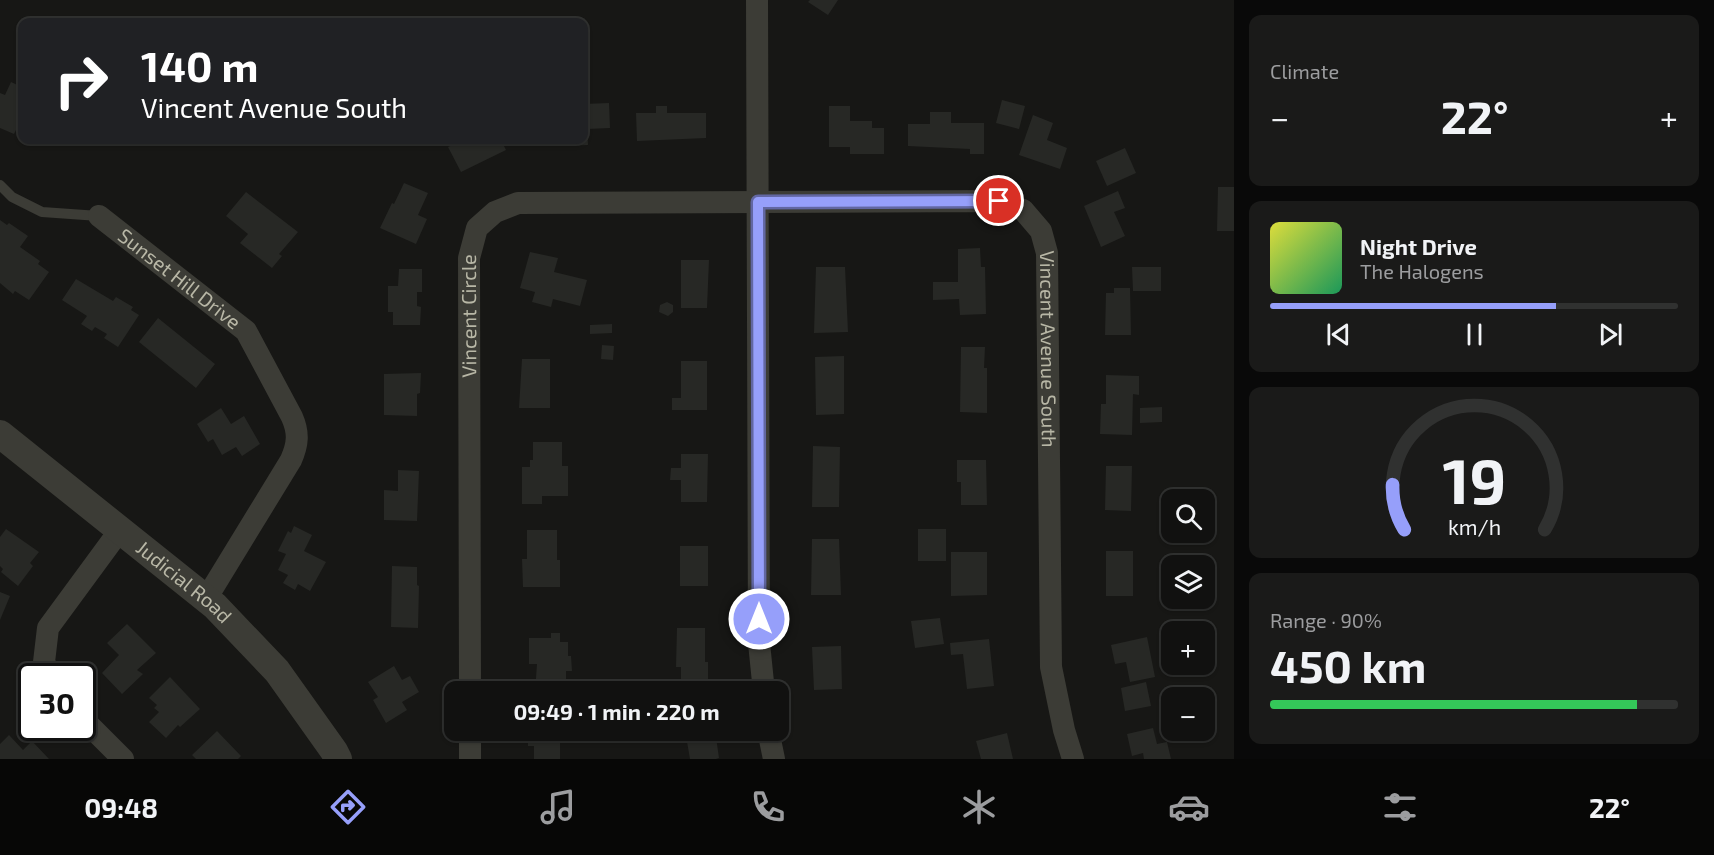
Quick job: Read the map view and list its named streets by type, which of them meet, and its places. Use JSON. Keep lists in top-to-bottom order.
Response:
{
  "streets": {
    "street": [
      "Sunset Hill Drive",
      "Vincent Circle",
      "Vincent Avenue South",
      "Judicial Road"
    ]
  },
  "crossings": [
    ["Sunset Hill Drive", "Judicial Road"],
    ["Vincent Circle", "Vincent Avenue South"]
  ],
  "page": {
    "tile": [
      "Climate",
      ["Range · 90%", "450 km"]
    ],
    "turn": ["140 m", "Vincent Avenue South"],
    "heat": ["−", "22°", "+"],
    "song": ["Night Drive", "The Halogens"],
    "map_buttons": ["+", "−"],
    "limit": "30",
    "trip": "09:49 · 1 min · 220 m",
    "tabs": ["09:48", "22°"],
    "gauge": ["19", "km/h"]
  }
}
